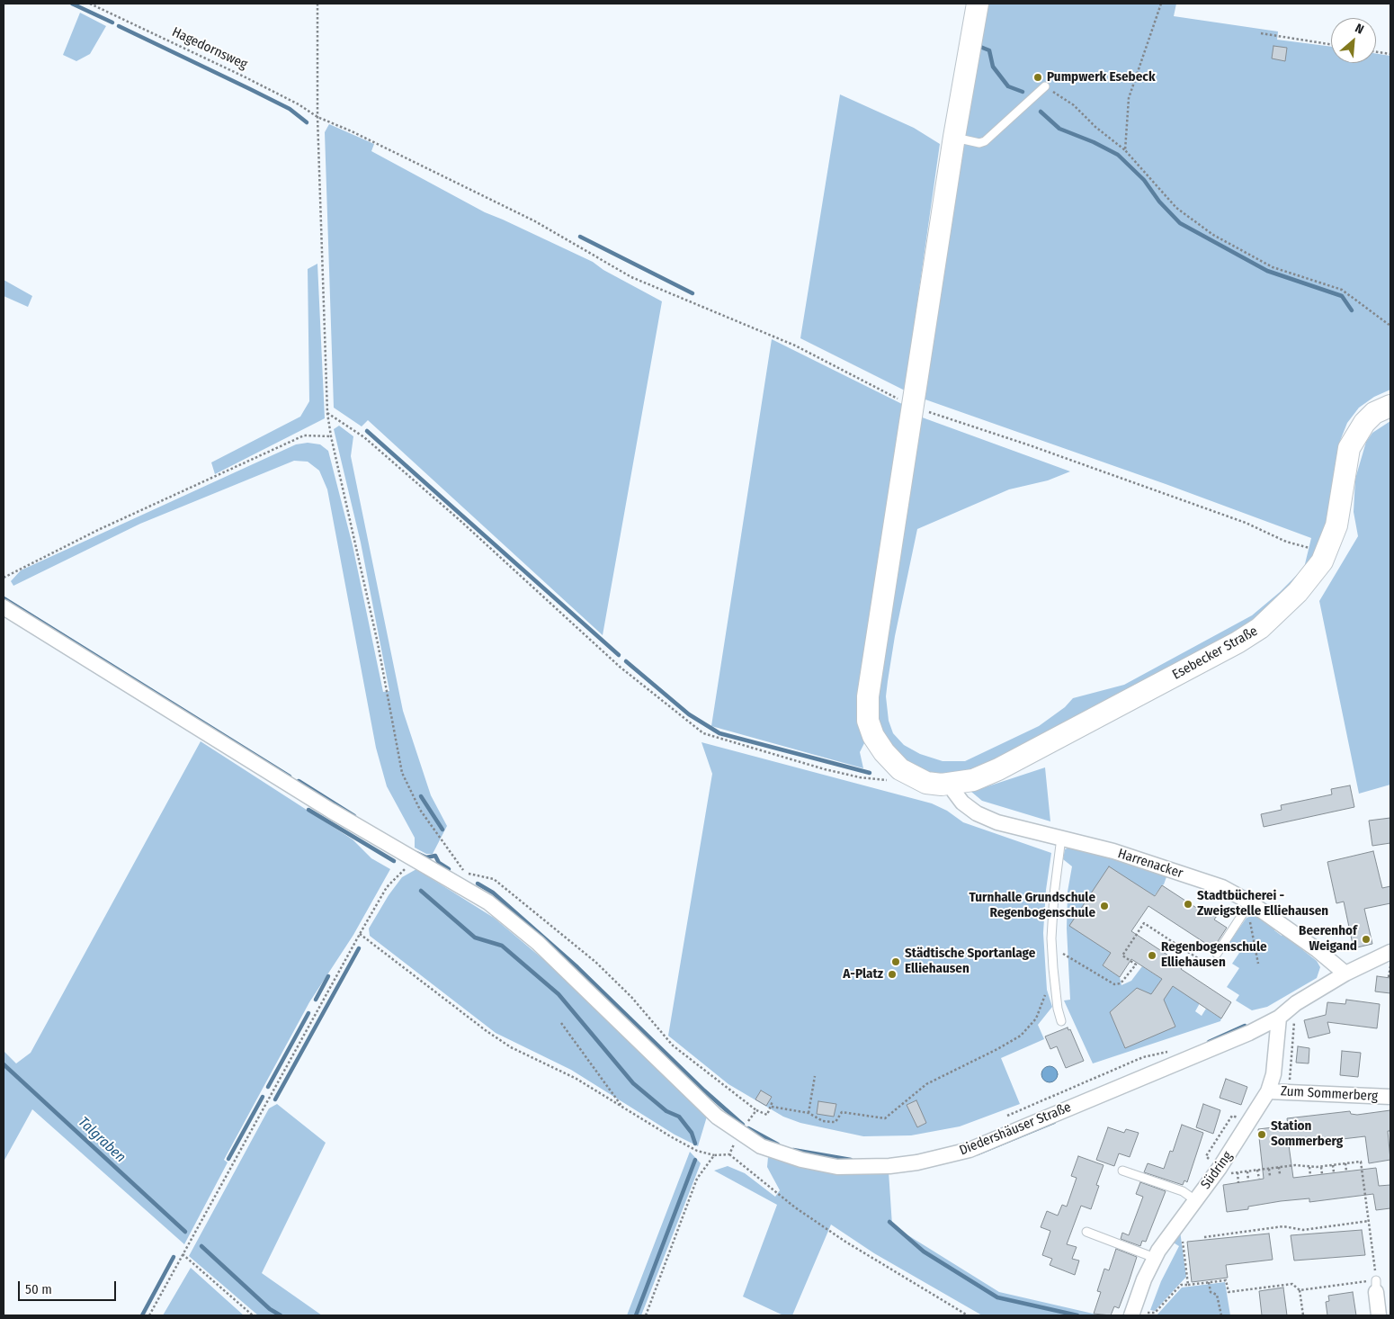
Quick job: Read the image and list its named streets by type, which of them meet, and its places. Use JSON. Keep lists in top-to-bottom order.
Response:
{
  "streets": {
    "street": [
      "Esebecker Straße",
      "Harrenacker",
      "Zum Sommerberg",
      "Diedershäuser Straße",
      "Südring"
    ],
    "path": ["Hagedornsweg"]
  },
  "crossings": [
    ["Hagedornsweg", "Esebecker Straße"],
    ["Esebecker Straße", "Harrenacker"],
    ["Harrenacker", "Diedershäuser Straße"],
    ["Zum Sommerberg", "Südring"],
    ["Diedershäuser Straße", "Südring"]
  ],
  "water": ["Talgraben"],
  "places": [
    "Pumpwerk Esebeck",
    "Stadtbücherei - Zweigstelle Elliehausen",
    "Turnhalle Grundschule Regenbogenschule",
    "Beerenhof Weigand",
    "Regenbogenschule Elliehausen",
    "Städtische Sportanlage Elliehausen",
    "A-Platz",
    "Station Sommerberg"
  ],
  "scale_bar": "50 m",
  "north": "top right"
}
